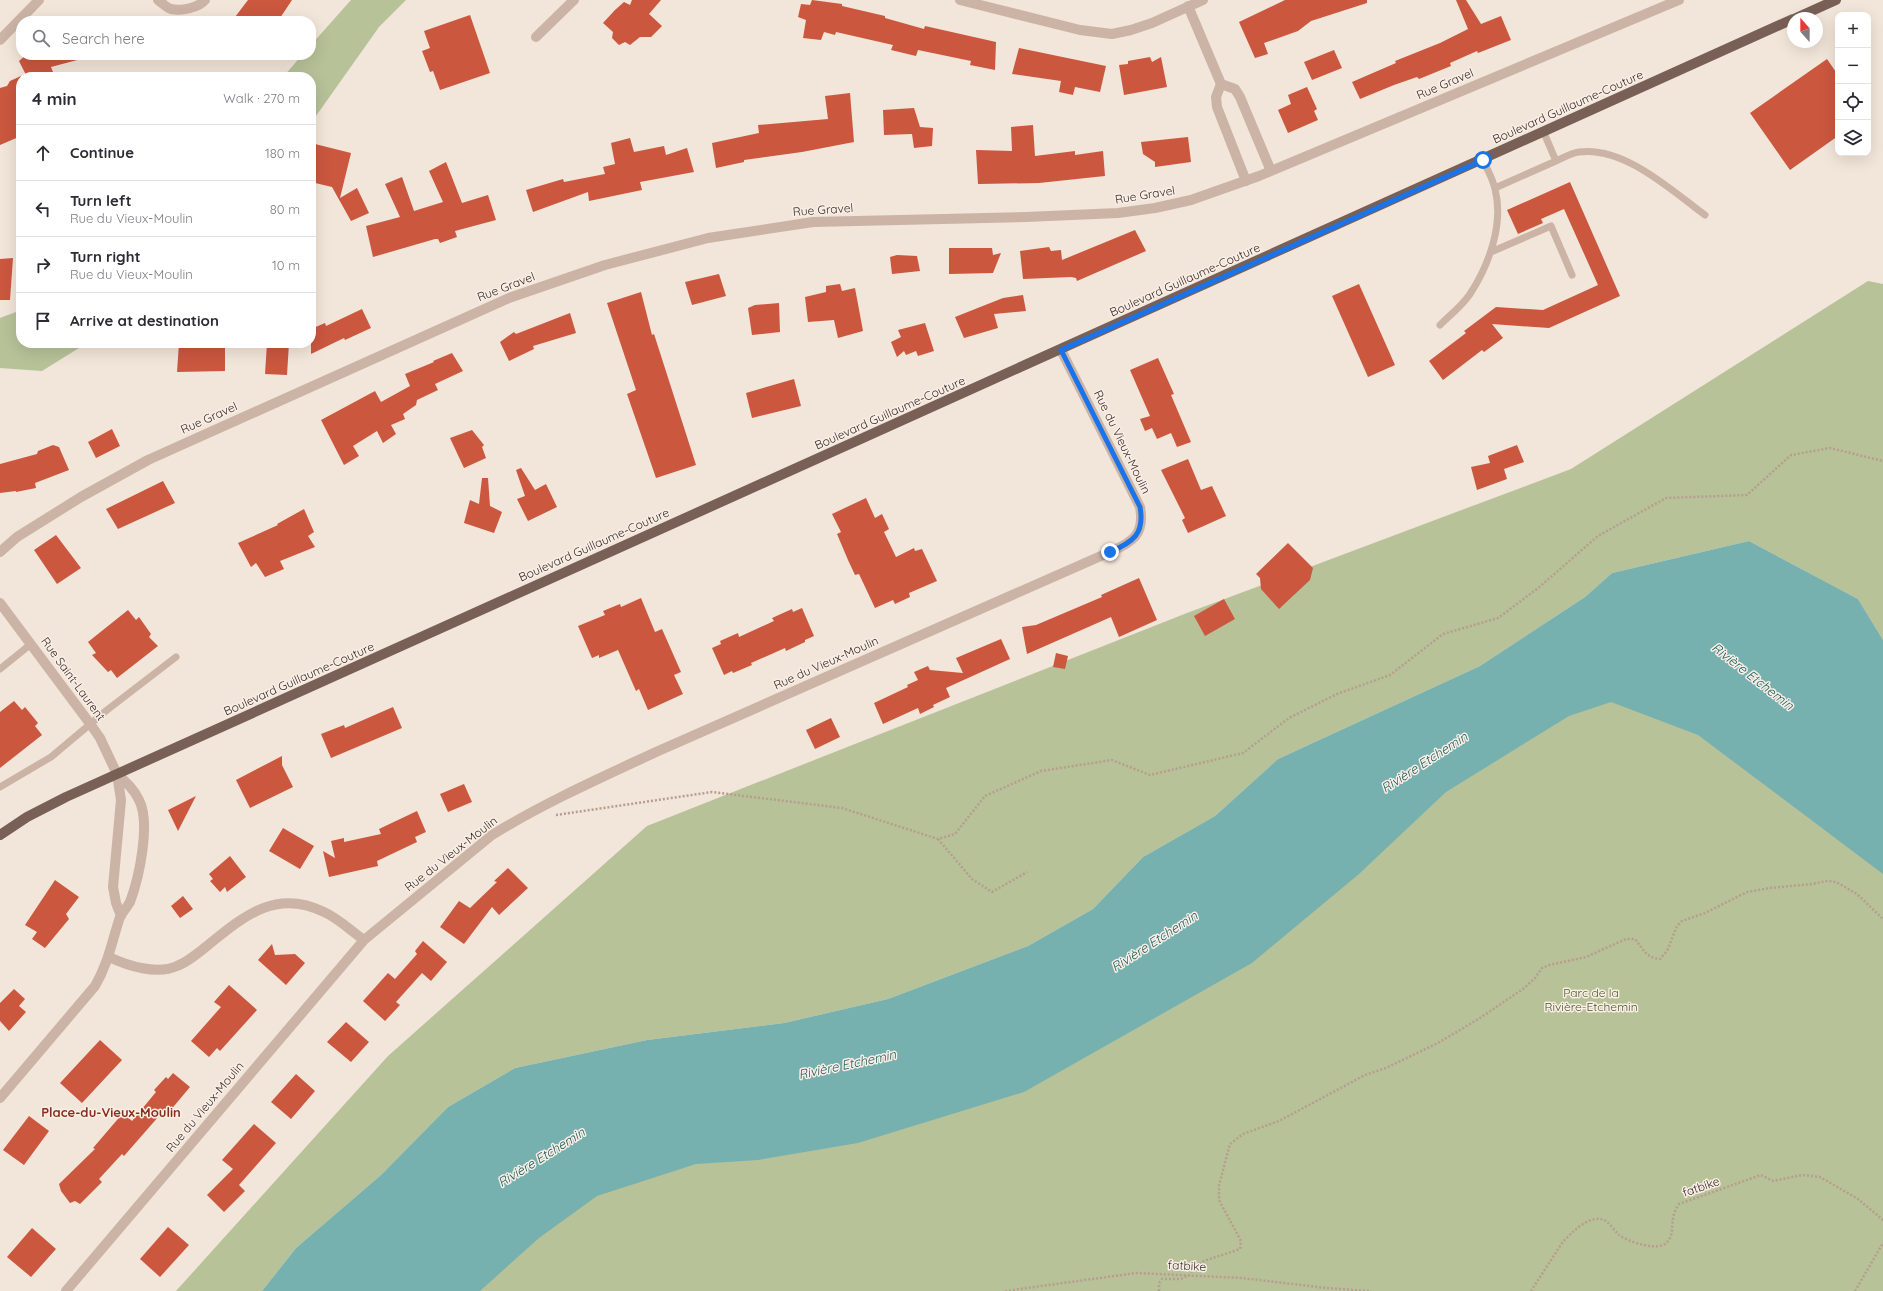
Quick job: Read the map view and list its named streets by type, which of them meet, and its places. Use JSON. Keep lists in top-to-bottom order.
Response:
{
  "streets": {
    "main road": ["Boulevard Guillaume-Couture"],
    "street": ["Rue Gravel", "Rue du Vieux-Moulin", "Rue Saint-Laurent"],
    "path": ["fatbike"]
  },
  "crossings": [
    ["Boulevard Guillaume-Couture", "Rue du Vieux-Moulin"],
    ["Boulevard Guillaume-Couture", "Rue Saint-Laurent"]
  ],
  "districts": ["Place-du-Vieux-Moulin"],
  "water": ["Rivière Etchemin"],
  "parks": ["Parc de la Rivière-Etchemin"],
  "north": "top",
  "page": {
    "map_buttons": ["+", "−"],
    "search": "Search here",
    "heading": ["4 min", "Walk · 270 m"],
    "list": [
      ["Continue", "180 m"],
      ["Turn left", "Rue du Vieux-Moulin", "80 m"],
      ["Turn right", "Rue du Vieux-Moulin", "10 m"],
      "Arrive at destination"
    ]
  }
}
